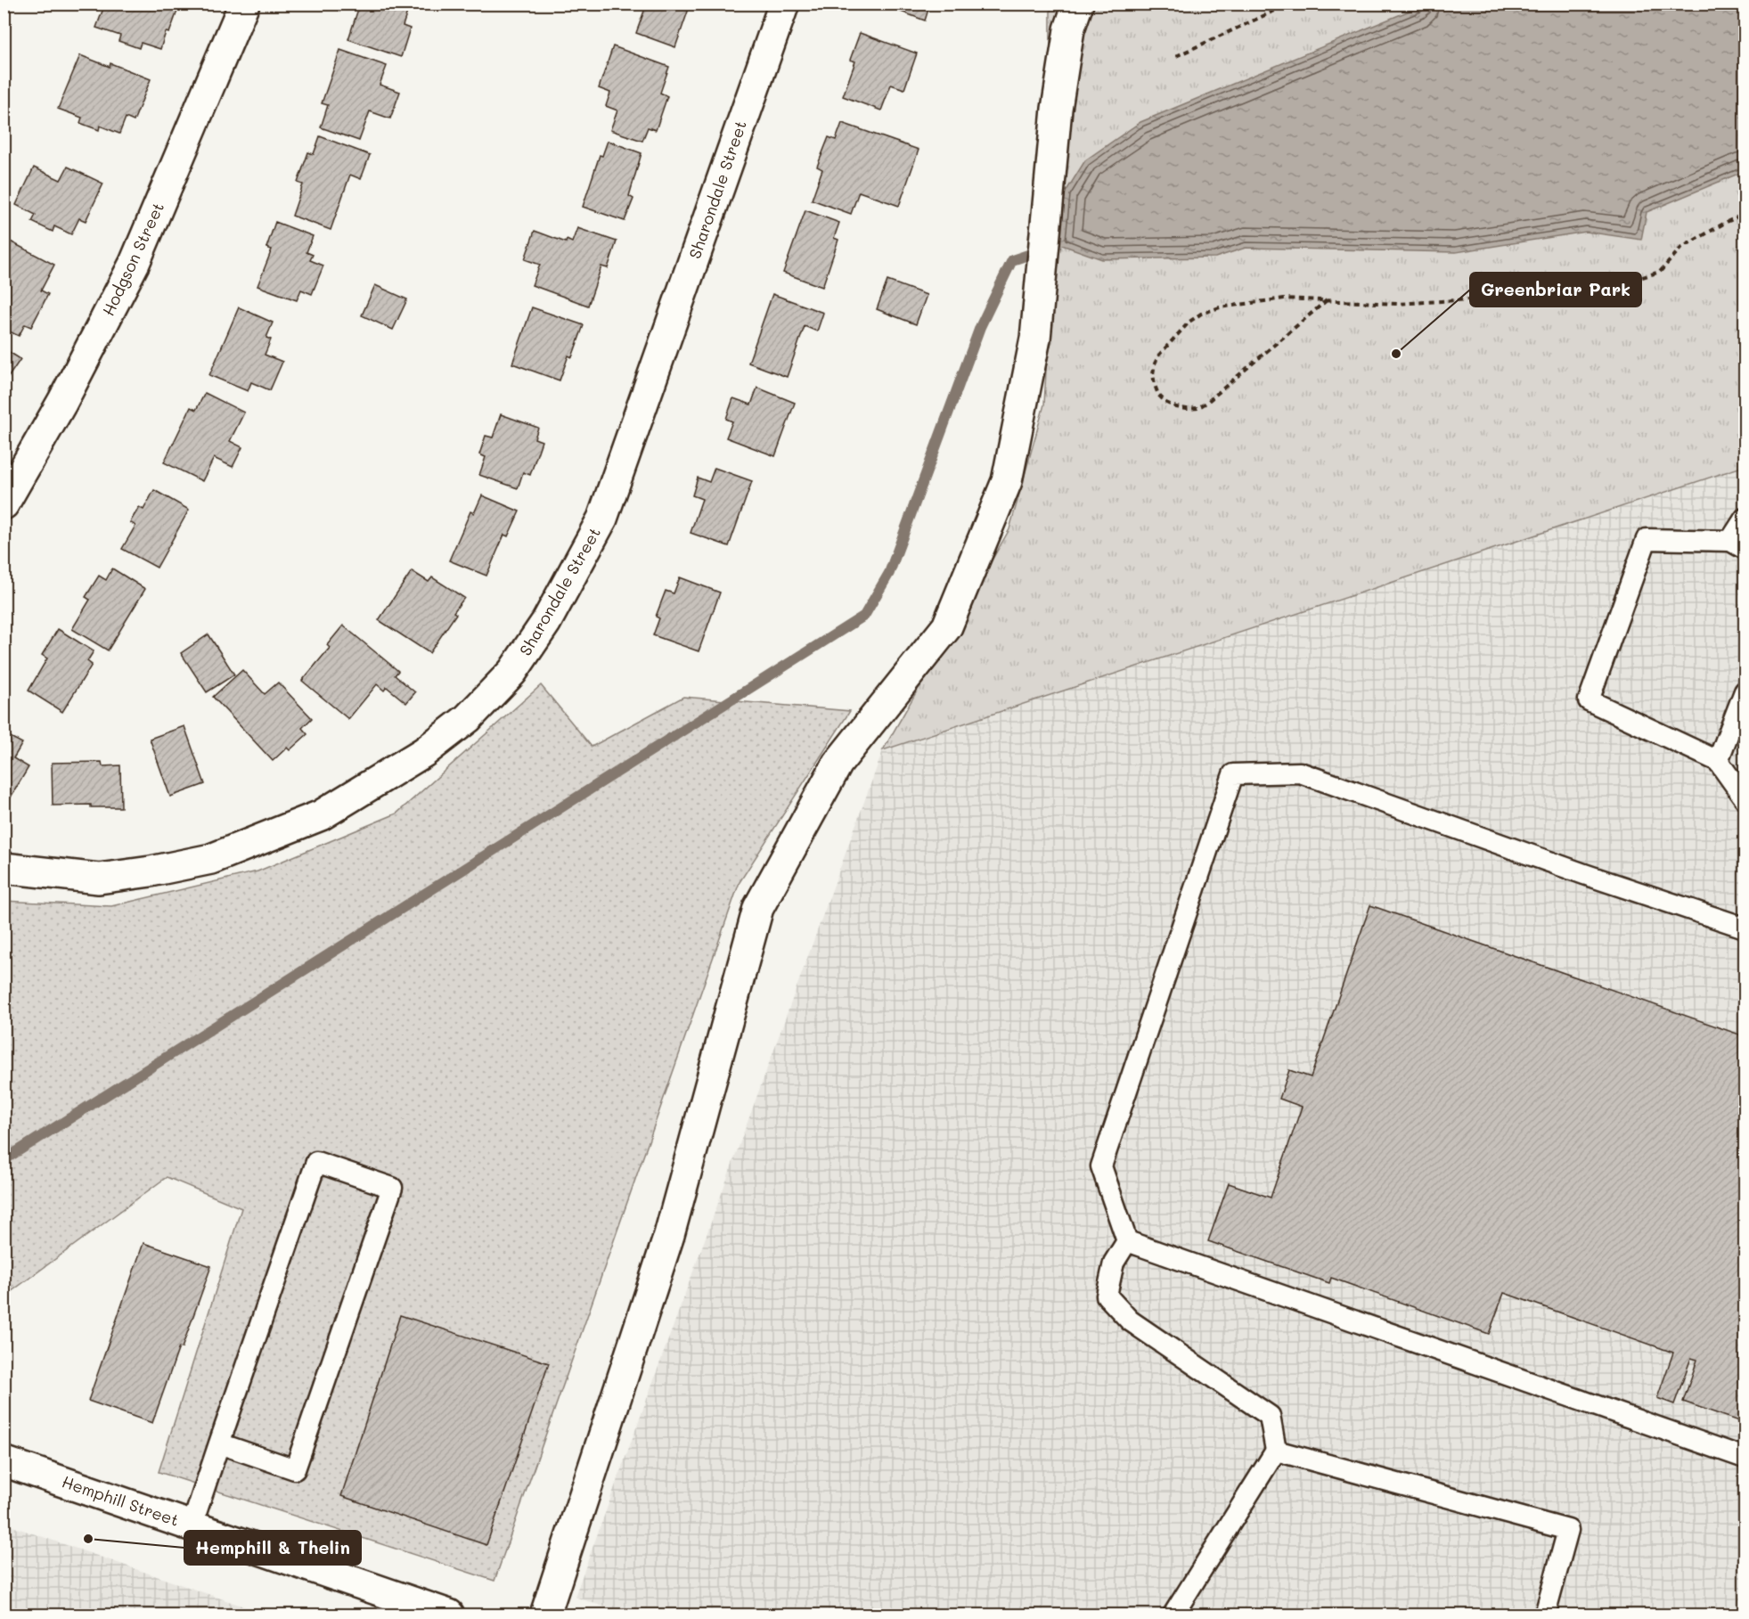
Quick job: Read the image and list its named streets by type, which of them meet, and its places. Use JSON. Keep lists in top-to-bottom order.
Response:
{
  "streets": {
    "street": ["Sharondale Street", "Hodgson Street", "Hemphill Street"]
  },
  "places": ["Greenbriar Park", "Hemphill & Thelin"]
}
